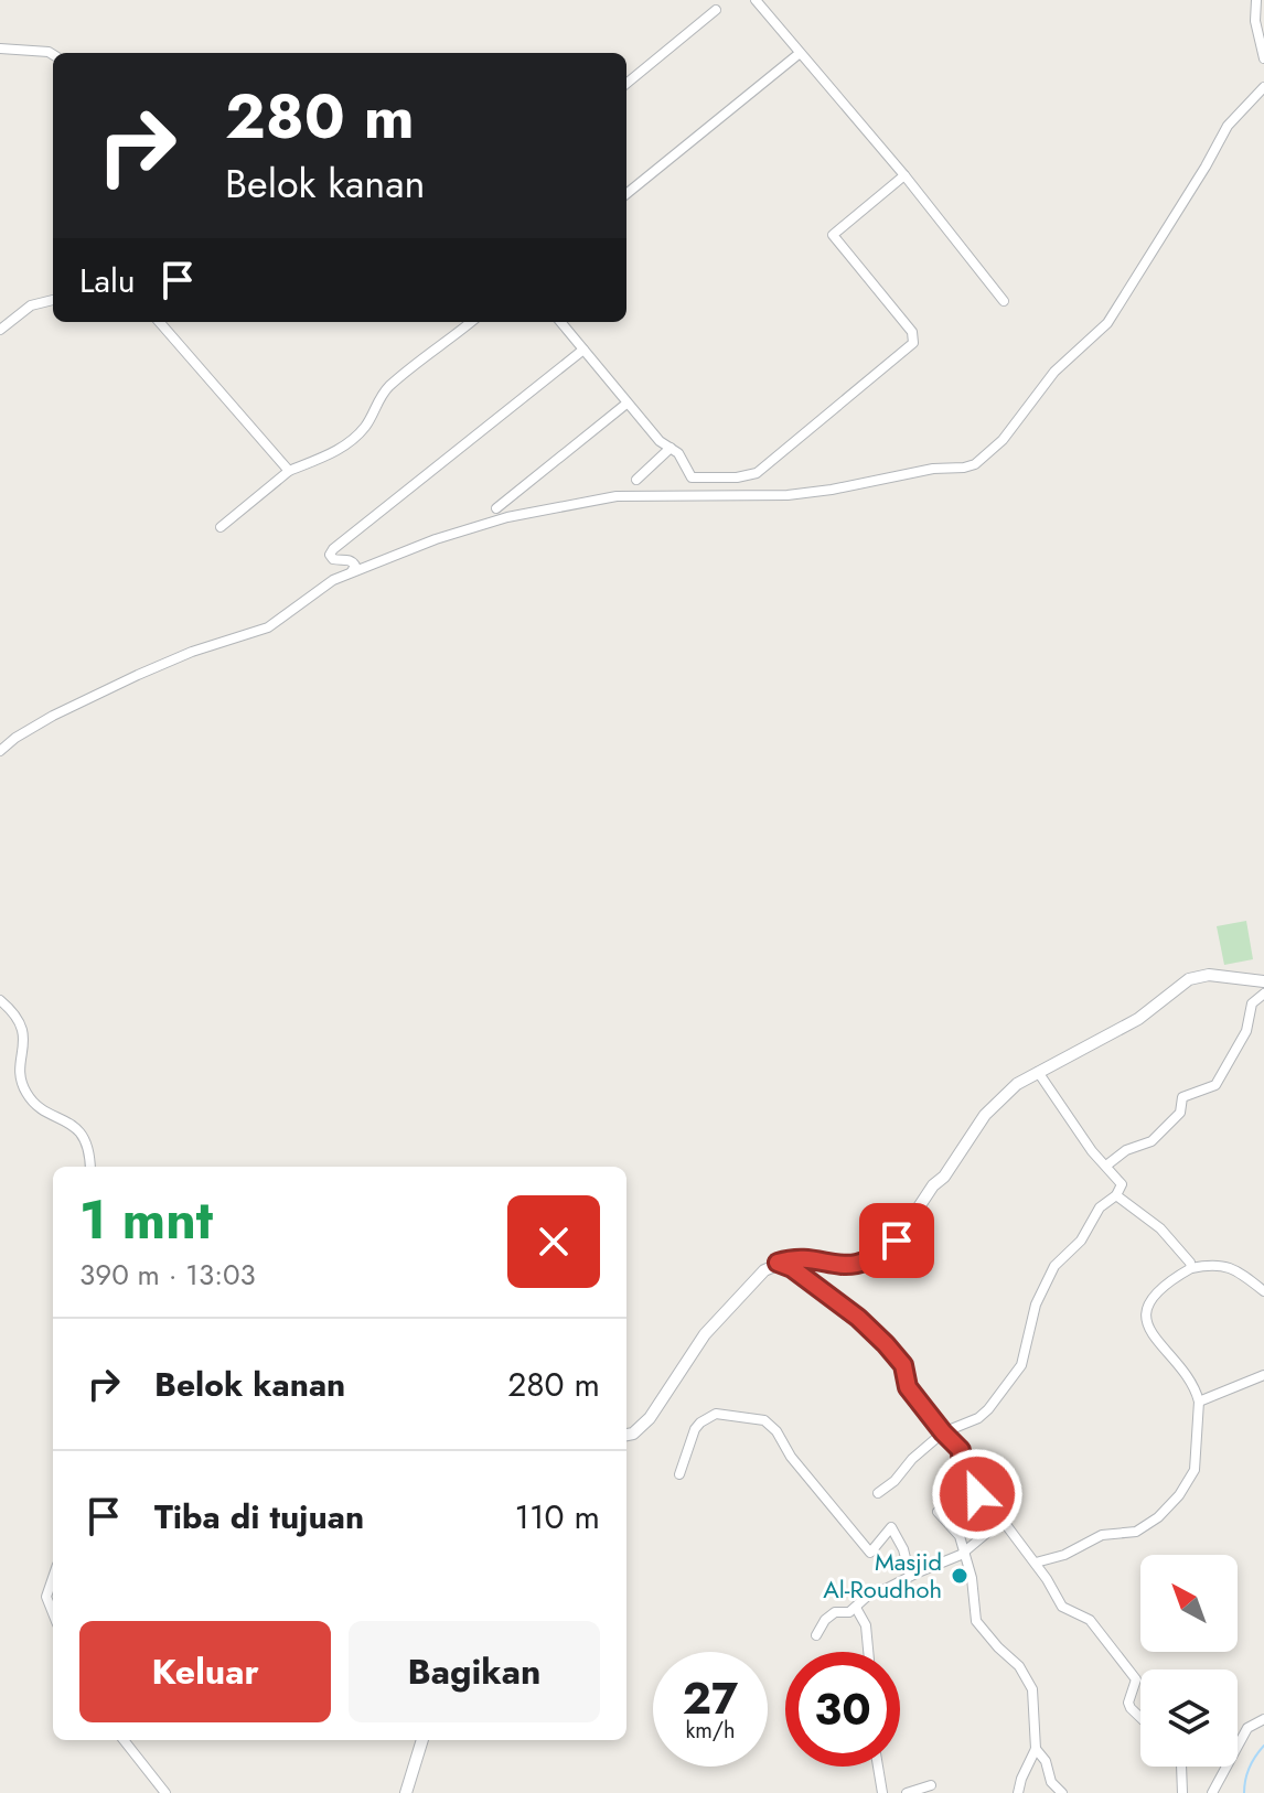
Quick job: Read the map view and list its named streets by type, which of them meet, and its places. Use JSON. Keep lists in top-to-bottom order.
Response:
{
  "places": ["Masjid Al-Roudhoh"],
  "north": "top left",
  "page": {
    "turn": ["280 m", "Belok kanan"],
    "then": "Lalu",
    "heading": ["1 mnt", "390 m · 13:03"],
    "list": [
      {
        "name": "Belok kanan",
        "value": "280 m"
      },
      {
        "name": "Tiba di tujuan",
        "value": "110 m"
      }
    ],
    "buttons": ["Keluar", "Bagikan"],
    "speed": "27 km/h",
    "limit": "30"
  }
}
